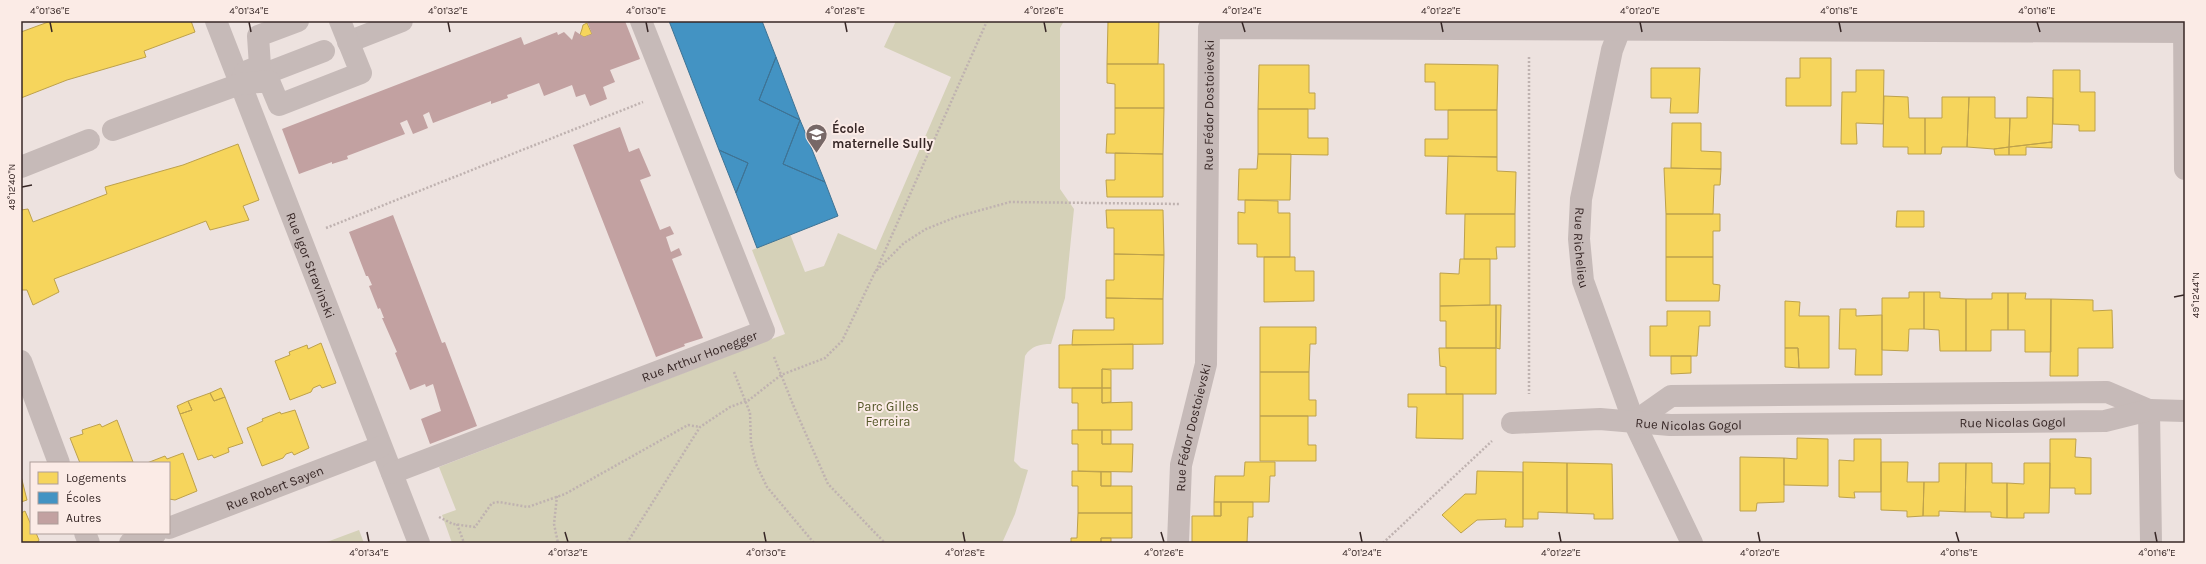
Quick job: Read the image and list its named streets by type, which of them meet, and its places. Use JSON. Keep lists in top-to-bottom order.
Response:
{
  "streets": {
    "street": [
      "Rue Fédor Dostoievski",
      "Rue Richelieu",
      "Rue Igor Stravinski",
      "Rue Arthur Honegger",
      "Rue Nicolas Gogol",
      "Rue Robert Sayen"
    ]
  },
  "crossings": [
    ["Rue Fédor Dostoievski", "Rue Richelieu"],
    ["Rue Richelieu", "Rue Nicolas Gogol"],
    ["Rue Igor Stravinski", "Rue Arthur Honegger"],
    ["Rue Igor Stravinski", "Rue Robert Sayen"]
  ],
  "parks": ["Parc Gilles Ferreira"],
  "places": {
    "school or university": ["École maternelle Sully"]
  },
  "legend": ["Logements", "Écoles", "Autres"],
  "coordinates": [
    "4°01'36\"E",
    "4°01'34\"E",
    "4°01'32\"E",
    "4°01'30\"E",
    "4°01'28\"E",
    "4°01'26\"E",
    "4°01'24\"E",
    "4°01'22\"E",
    "4°01'20\"E",
    "4°01'18\"E",
    "4°01'16\"E",
    "49°12'40\"N",
    "49°12'44\"N"
  ]
}
